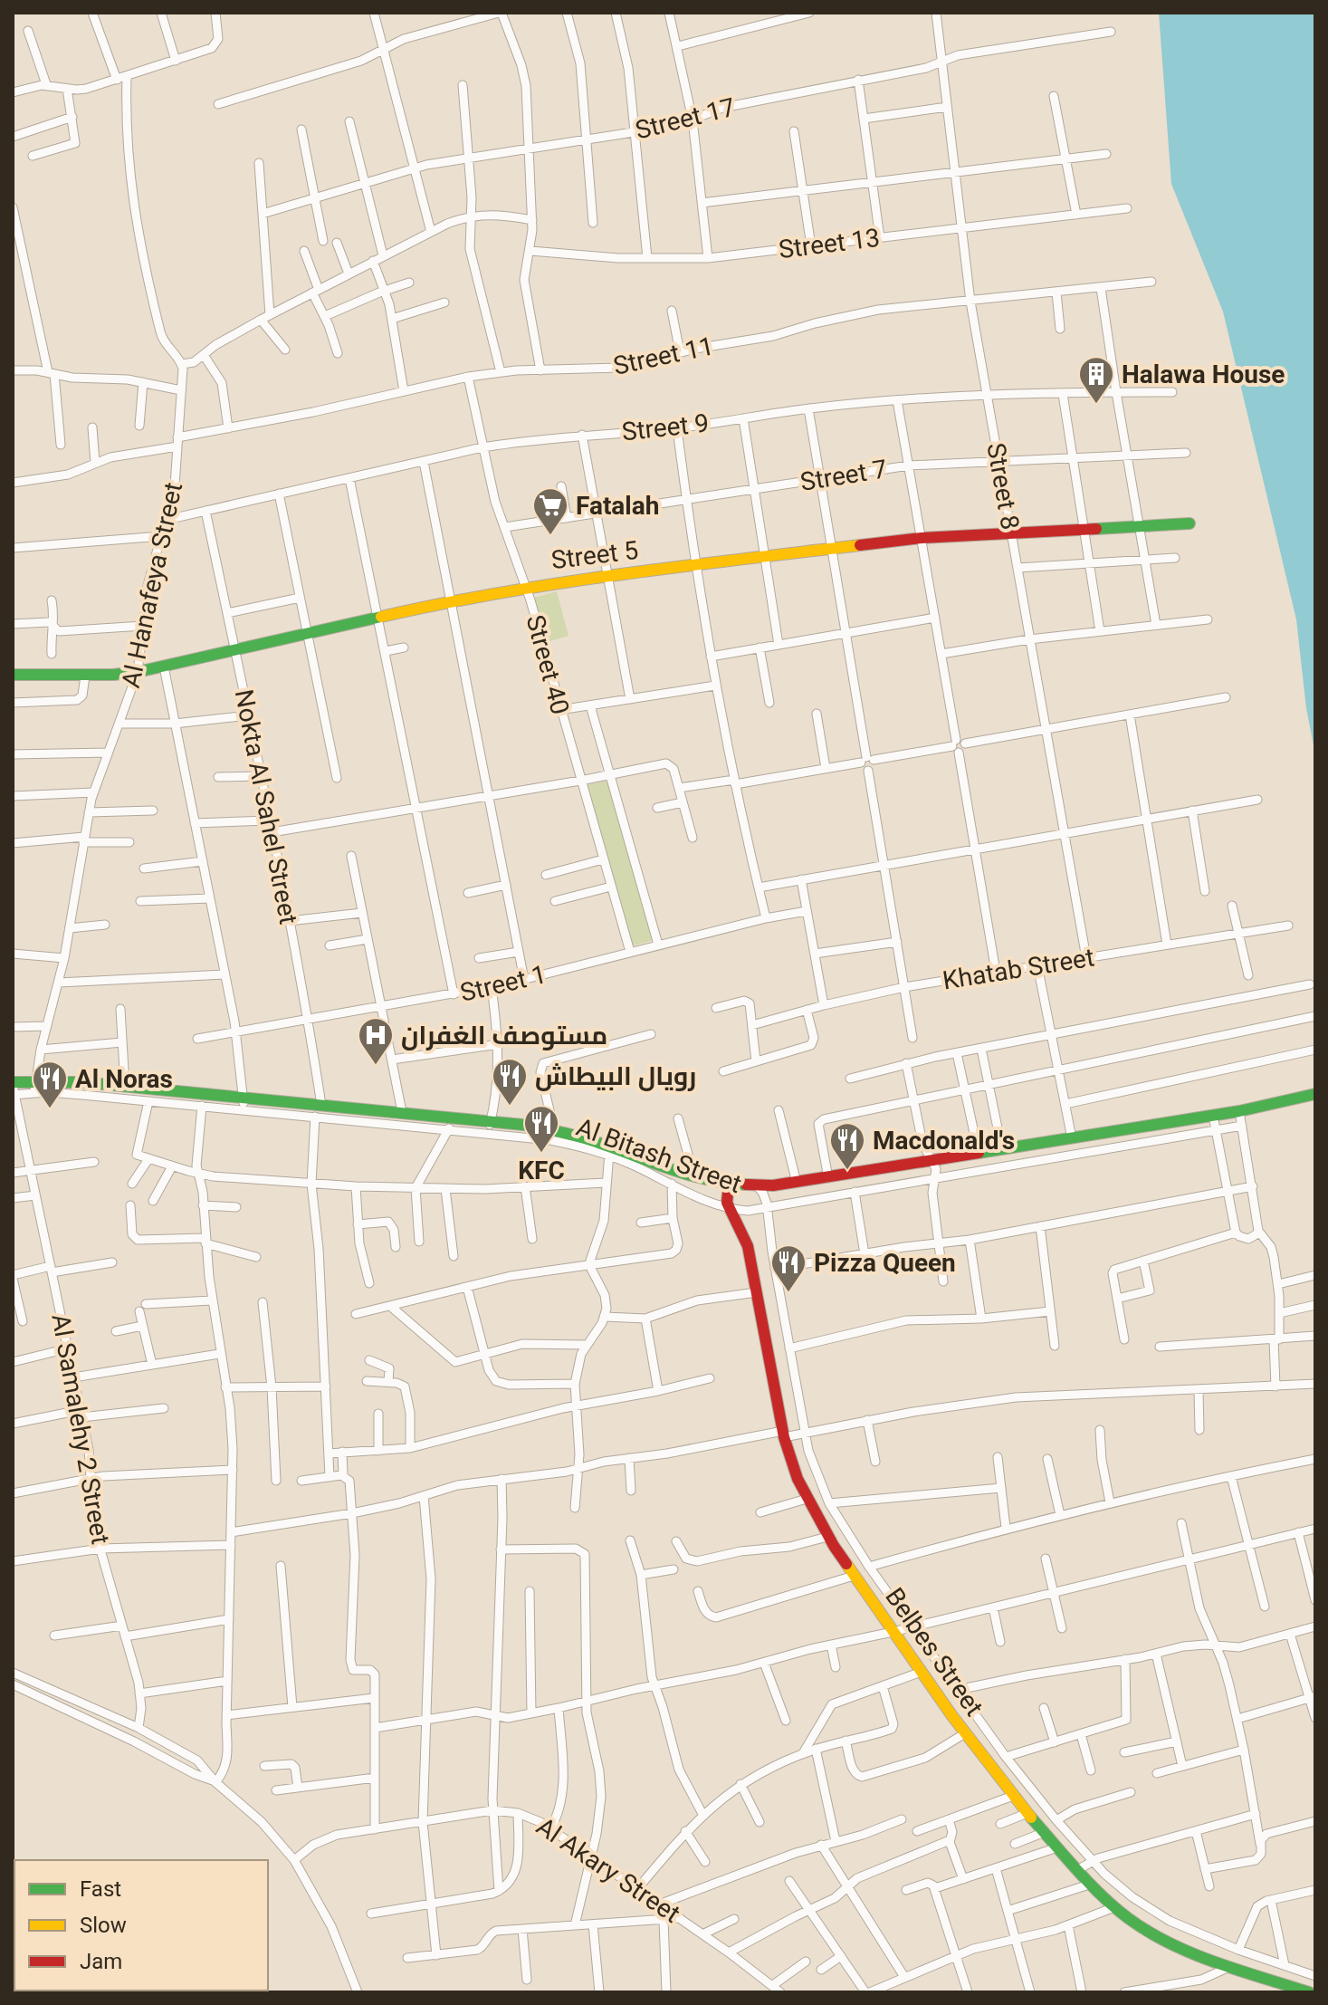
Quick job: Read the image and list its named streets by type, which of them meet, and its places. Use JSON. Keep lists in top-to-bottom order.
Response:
{
  "streets": {
    "street": [
      "Street 17",
      "Street 13",
      "Street 11",
      "Street 9",
      "Street 7",
      "Street 8",
      "Street 5",
      "Al Hanafeya Street",
      "Street 40",
      "Nokta Al Sahel Street",
      "Khatab Street",
      "Street 1",
      "Al Bitash Street",
      "Al Samalehy 2 Street",
      "Belbes Street",
      "Al Akary Street"
    ]
  },
  "crossings": [
    ["Street 17", "Street 8"],
    ["Street 13", "Street 8"],
    ["Street 11", "Street 8"],
    ["Street 11", "Al Hanafeya Street"],
    ["Street 11", "Street 40"],
    ["Street 9", "Street 8"],
    ["Street 9", "Al Hanafeya Street"],
    ["Street 9", "Street 40"],
    ["Street 9", "Nokta Al Sahel Street"],
    ["Street 7", "Street 8"],
    ["Street 7", "Street 40"],
    ["Street 8", "Street 5"],
    ["Street 8", "Khatab Street"],
    ["Street 5", "Al Hanafeya Street"],
    ["Street 5", "Street 40"],
    ["Street 5", "Nokta Al Sahel Street"],
    ["Al Hanafeya Street", "Al Bitash Street"],
    ["Street 40", "Street 1"],
    ["Nokta Al Sahel Street", "Street 1"],
    ["Nokta Al Sahel Street", "Al Bitash Street"],
    ["Al Bitash Street", "Al Samalehy 2 Street"],
    ["Al Bitash Street", "Belbes Street"]
  ],
  "places": {
    "building": ["Halawa House"],
    "supermarket": ["Fatalah"],
    "hospital": ["مستوصف الغفران"],
    "restaurant": [
      "رويال البيطاش",
      "Al Noras",
      "KFC",
      "Macdonald's",
      "Pizza Queen"
    ]
  },
  "legend": ["Fast", "Slow", "Jam"]
}
